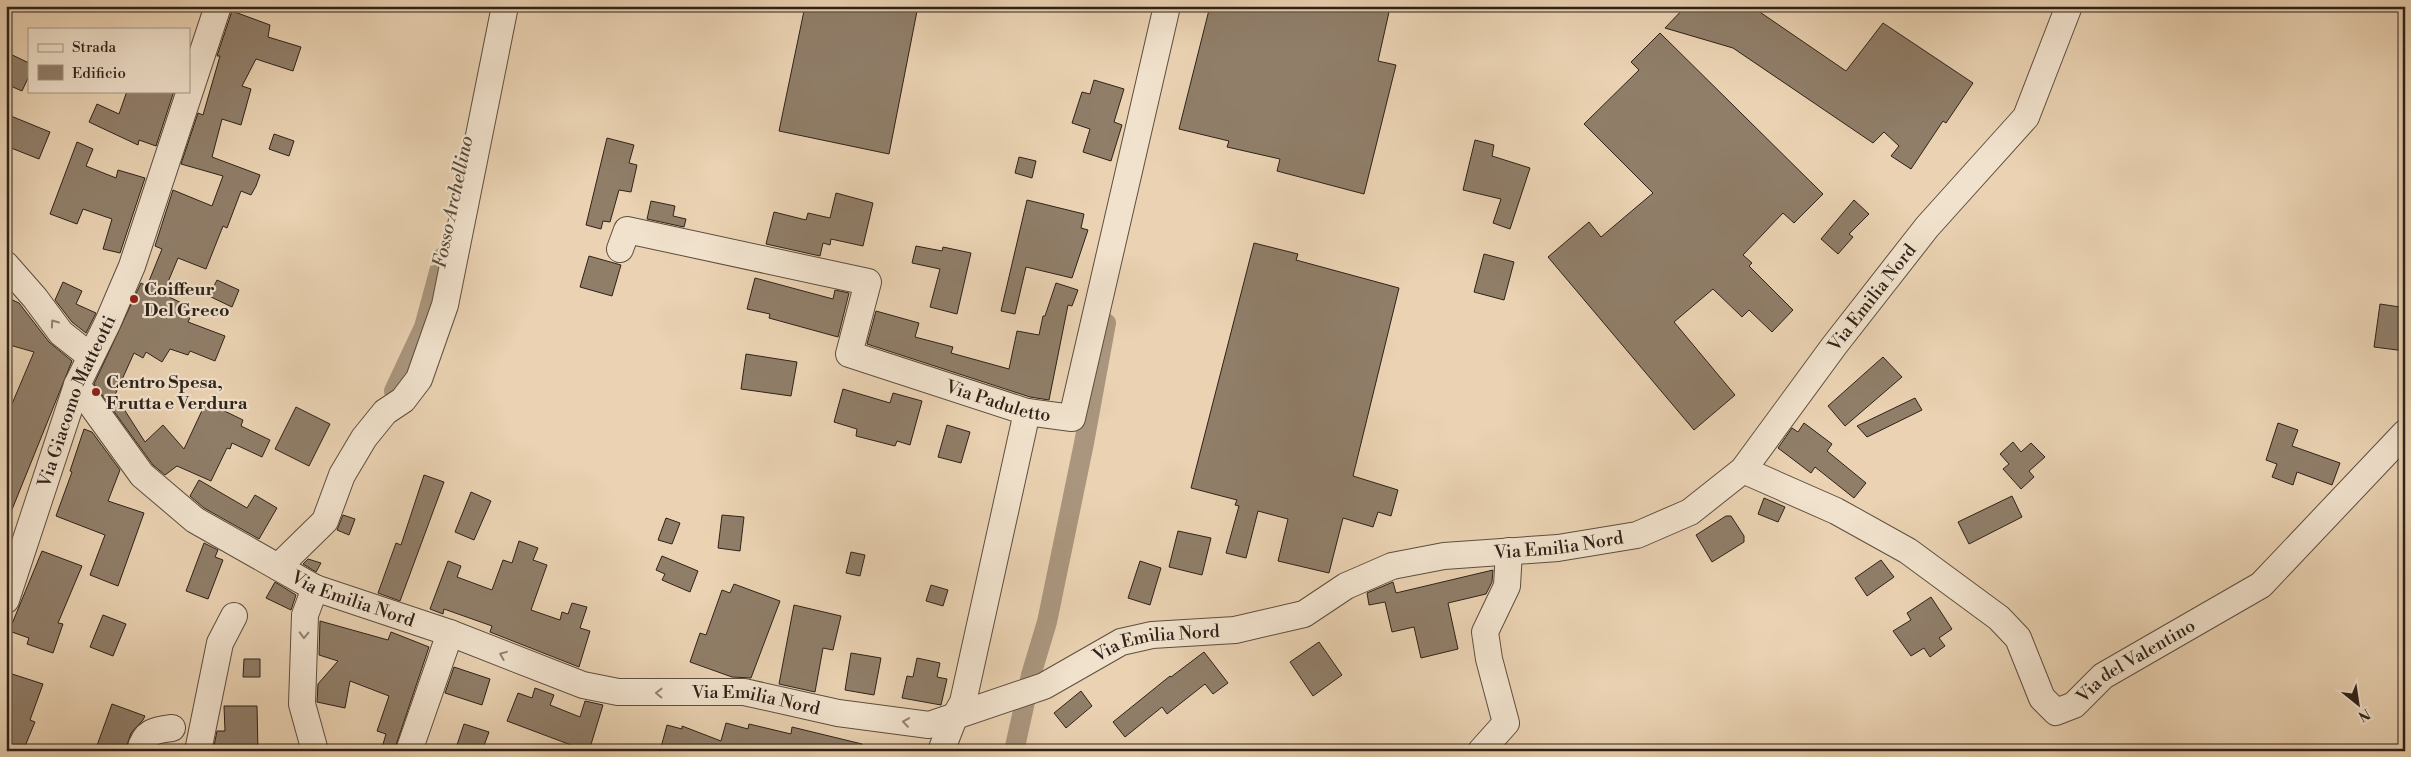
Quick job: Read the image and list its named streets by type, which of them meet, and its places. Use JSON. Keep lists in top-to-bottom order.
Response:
{
  "streets": {
    "street": [
      "Via Emilia Nord",
      "Via Paduletto",
      "Via Giacomo Matteotti",
      "Via del Valentino"
    ]
  },
  "crossings": [
    ["Via Emilia Nord", "Via Giacomo Matteotti"],
    ["Via Emilia Nord", "Via del Valentino"]
  ],
  "water": ["Fosso Archellino"],
  "places": ["Coiffeur Del Greco", "Centro Spesa, Frutta e Verdura"],
  "legend": ["Strada", "Edificio"],
  "north": "bottom right"
}
